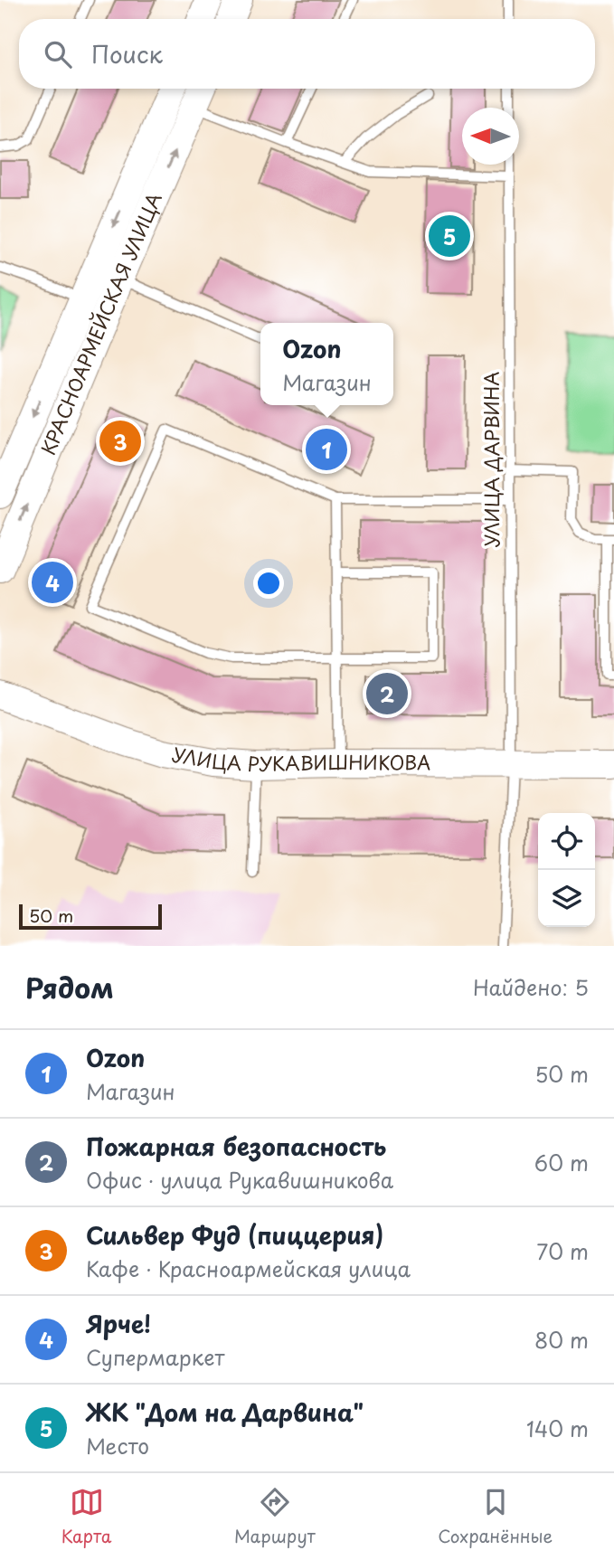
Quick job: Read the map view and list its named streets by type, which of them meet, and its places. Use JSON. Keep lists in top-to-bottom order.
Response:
{
  "streets": {
    "main road": ["КРАСНОАРМЕЙСКАЯ УЛИЦА", "УЛИЦА РУКАВИШНИКОВА"],
    "lane": ["УЛИЦА ДАРВИНА"]
  },
  "crossings": [
    ["УЛИЦА ДАРВИНА", "УЛИЦА РУКАВИШНИКОВА"]
  ],
  "scale_bar": "50 m",
  "north": "left",
  "page": {
    "search": "Поиск",
    "pins": [
      "5",
      "3",
      "1",
      "4",
      "2"
    ],
    "popup": ["Ozon", "Магазин"],
    "scale": "50 m",
    "heading": ["Рядом", "Найдено: 5"],
    "list": [
      {
        "mark": "1",
        "name": "Ozon",
        "note": "Магазин",
        "value": "50 m"
      },
      {
        "mark": "2",
        "name": "Пожарная безопасность",
        "note": "Офис · улица Рукавишникова",
        "value": "60 m"
      },
      {
        "mark": "3",
        "name": "Сильвер Фуд (пиццерия)",
        "note": "Кафе · Красноармейская улица",
        "value": "70 m"
      },
      {
        "mark": "4",
        "name": "Ярче!",
        "note": "Супермаркет",
        "value": "80 m"
      },
      {
        "mark": "5",
        "name": "ЖК \"Дом на Дарвина\"",
        "note": "Место",
        "value": "140 m"
      }
    ],
    "nav": ["Карта", "Маршрут", "Сохранённые"]
  }
}
